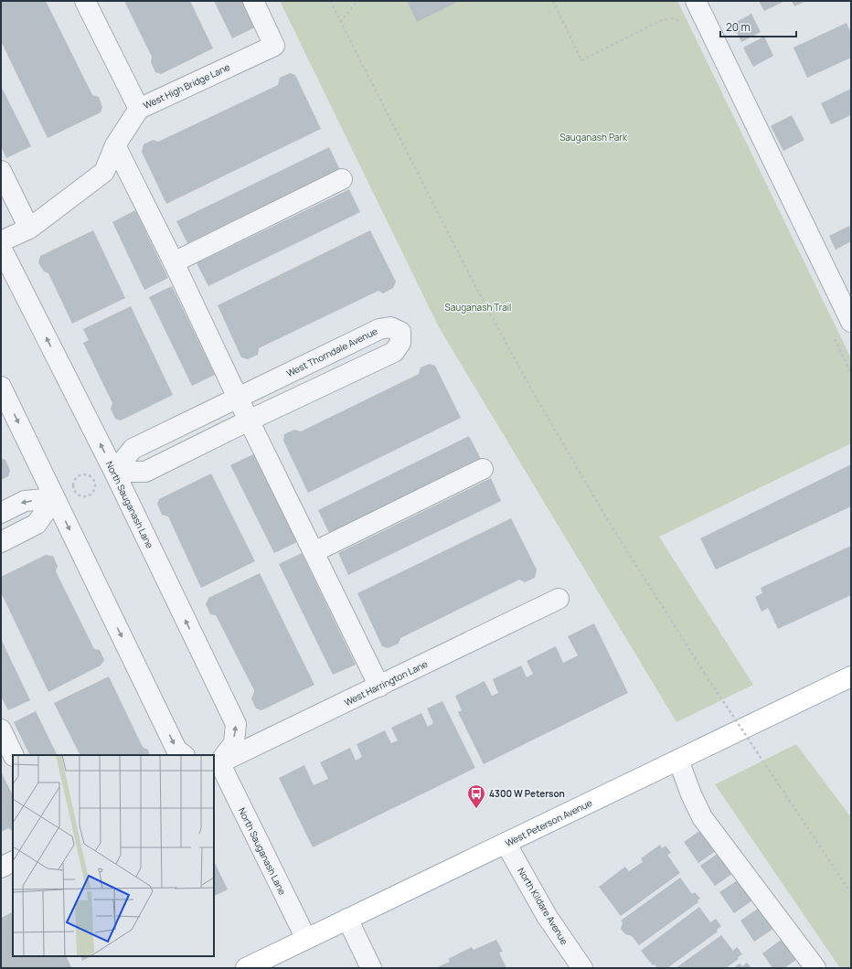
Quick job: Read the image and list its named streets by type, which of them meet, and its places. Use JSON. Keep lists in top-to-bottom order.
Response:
{
  "streets": {
    "main road": ["West Peterson Avenue"],
    "street": [
      "West High Bridge Lane",
      "West Thorndale Avenue",
      "North Sauganash Lane",
      "West Harrington Lane",
      "North Kildare Avenue"
    ]
  },
  "crossings": [
    ["West Thorndale Avenue", "North Sauganash Lane"],
    ["North Sauganash Lane", "West Harrington Lane"],
    ["North Sauganash Lane", "West Peterson Avenue"],
    ["West Peterson Avenue", "North Kildare Avenue"]
  ],
  "parks": ["Sauganash Park", "Sauganash Trail"],
  "places": {
    "bus stop": ["4300 W Peterson"]
  },
  "scale_bar": "20 m"
}
